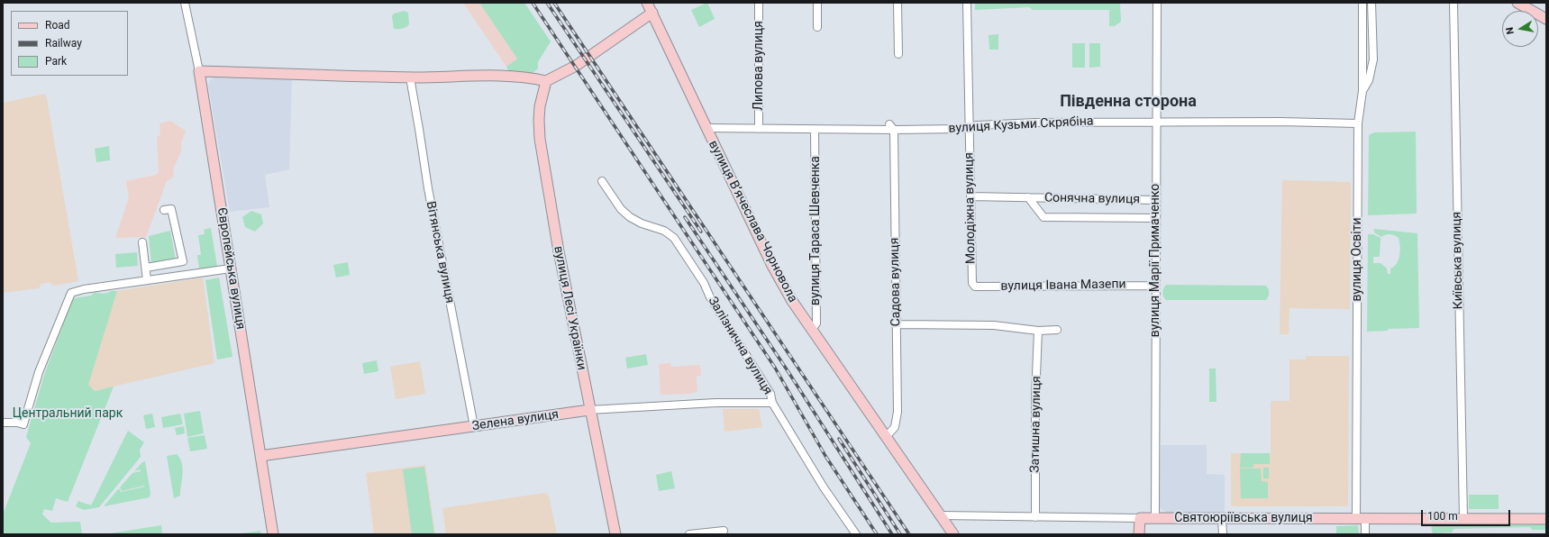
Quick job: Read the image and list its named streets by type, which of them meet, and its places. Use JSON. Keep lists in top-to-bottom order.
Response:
{
  "streets": {
    "street": [
      "Липова вулиця",
      "вулиця Кузьми Скрябіна",
      "Сонячна вулиця",
      "Молодіжна вулиця",
      "вулиця Вʼячеслава Чорновола",
      "вулиця Тараса Шевченка",
      "Вітянська вулиця",
      "вулиця Освіти",
      "вулиця Марії Примаченко",
      "Київська вулиця",
      "Європейська вулиця",
      "Садова вулиця",
      "вулиця Івана Мазепи",
      "вулиця Лесі Українки",
      "Залізнична вулиця",
      "Зелена вулиця",
      "Затишна вулиця",
      "Святоюріївська вулиця"
    ]
  },
  "crossings": [
    ["Липова вулиця", "вулиця Кузьми Скрябіна"],
    ["вулиця Кузьми Скрябіна", "Молодіжна вулиця"],
    ["вулиця Кузьми Скрябіна", "вулиця Вʼячеслава Чорновола"],
    ["вулиця Кузьми Скрябіна", "вулиця Тараса Шевченка"],
    ["вулиця Кузьми Скрябіна", "вулиця Освіти"],
    ["вулиця Кузьми Скрябіна", "вулиця Марії Примаченко"],
    ["вулиця Кузьми Скрябіна", "Садова вулиця"],
    ["Сонячна вулиця", "Молодіжна вулиця"],
    ["Сонячна вулиця", "вулиця Марії Примаченко"],
    ["Молодіжна вулиця", "вулиця Івана Мазепи"],
    ["вулиця Вʼячеслава Чорновола", "вулиця Тараса Шевченка"],
    ["вулиця Вʼячеслава Чорновола", "Садова вулиця"],
    ["вулиця Вʼячеслава Чорновола", "Святоюріївська вулиця"],
    ["Вітянська вулиця", "Зелена вулиця"],
    ["вулиця Освіти", "Святоюріївська вулиця"],
    ["вулиця Марії Примаченко", "вулиця Івана Мазепи"],
    ["вулиця Марії Примаченко", "Святоюріївська вулиця"],
    ["Київська вулиця", "Святоюріївська вулиця"],
    ["Європейська вулиця", "Зелена вулиця"],
    ["вулиця Лесі Українки", "Зелена вулиця"],
    ["Залізнична вулиця", "Зелена вулиця"],
    ["Затишна вулиця", "Святоюріївська вулиця"]
  ],
  "districts": ["Південна сторона"],
  "parks": ["Центральний парк"],
  "legend": ["Road", "Railway", "Park"],
  "scale_bar": "100 m",
  "north": "left"
}
